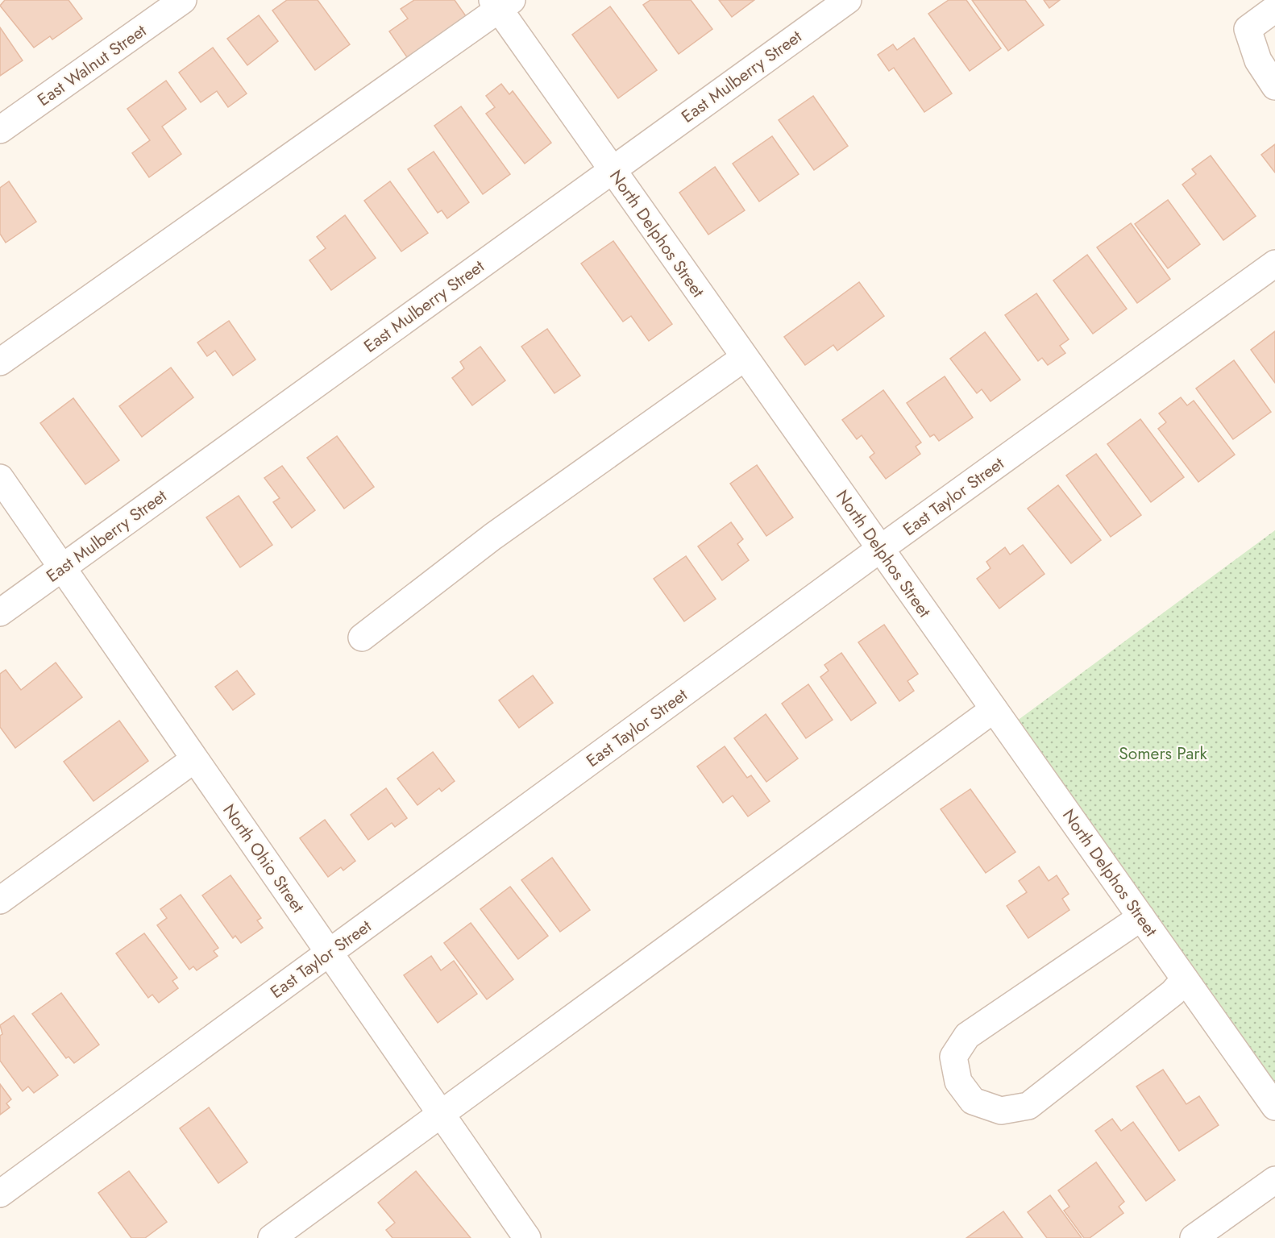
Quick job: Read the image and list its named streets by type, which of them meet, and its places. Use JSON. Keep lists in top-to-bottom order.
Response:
{
  "streets": {
    "street": [
      "East Walnut Street",
      "East Mulberry Street",
      "North Delphos Street",
      "East Taylor Street",
      "North Ohio Street"
    ]
  },
  "crossings": [
    ["East Mulberry Street", "North Delphos Street"],
    ["East Mulberry Street", "North Ohio Street"],
    ["North Delphos Street", "East Taylor Street"],
    ["East Taylor Street", "North Ohio Street"]
  ],
  "parks": ["Somers Park"]
}
